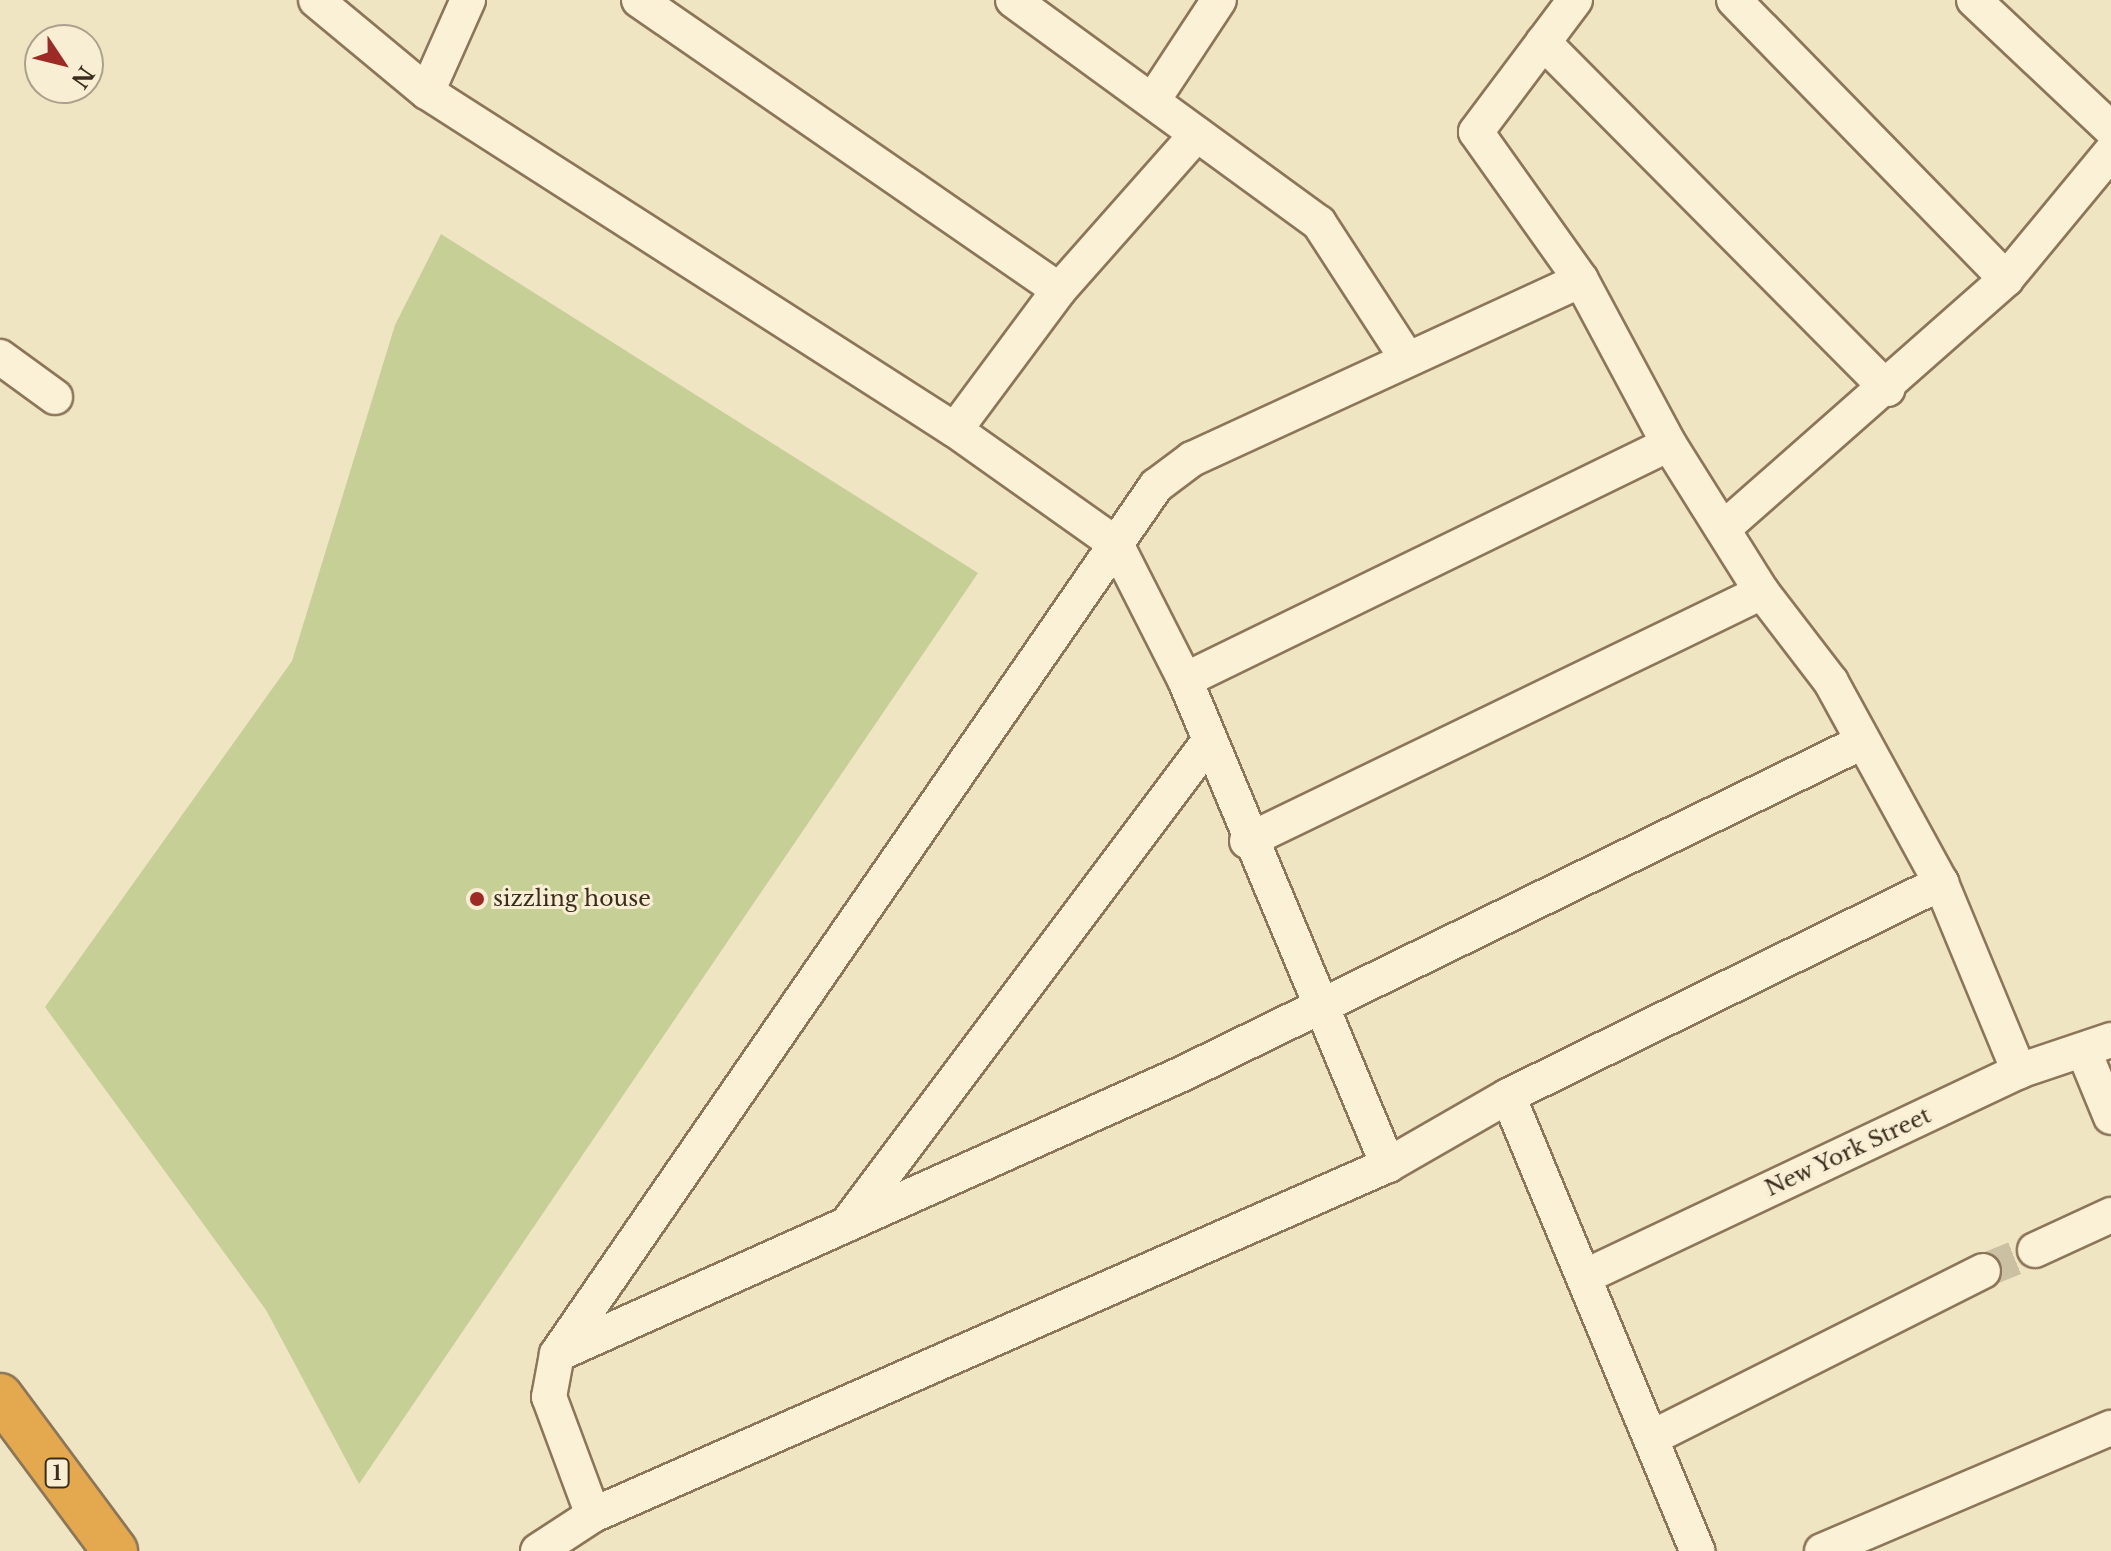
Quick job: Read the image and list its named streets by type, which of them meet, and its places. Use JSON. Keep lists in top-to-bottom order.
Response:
{
  "streets": {
    "highway": ["1"],
    "street": ["New York Street"]
  },
  "places": ["sizzling house"],
  "north": "bottom right"
}
